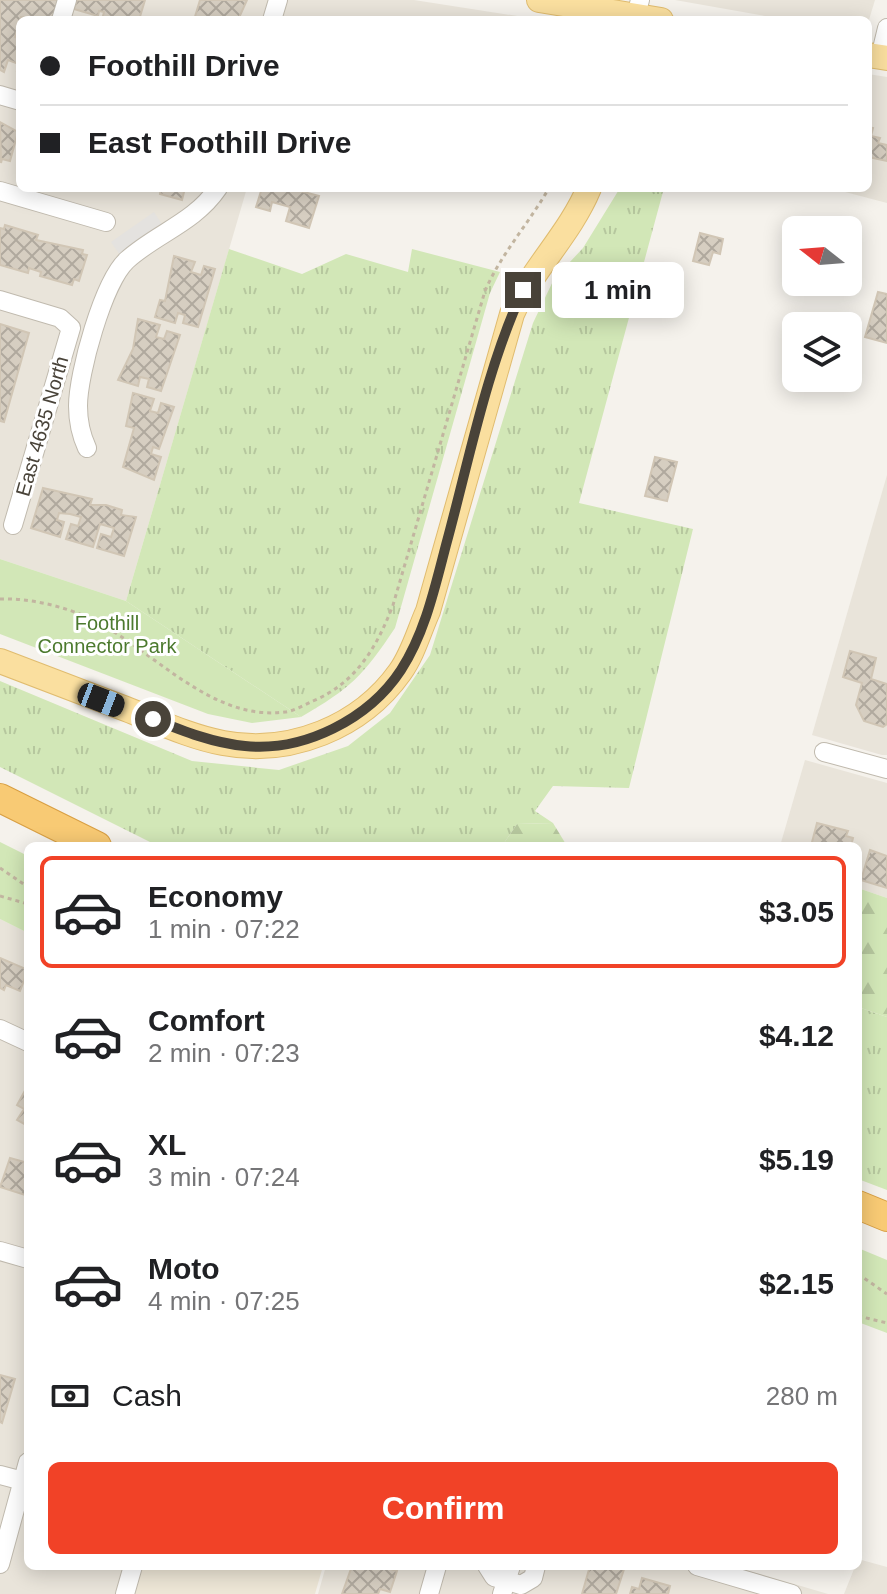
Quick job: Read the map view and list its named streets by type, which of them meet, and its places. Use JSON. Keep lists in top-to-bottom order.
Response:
{
  "streets": {
    "street": ["East 4635 North"]
  },
  "parks": ["Foothill Connector Park"],
  "north": "left",
  "page": {
    "banner": ["Foothill Drive", "East Foothill Drive"],
    "bubble": "1 min",
    "list": [
      {
        "name": "Economy",
        "note": "1 min · 07:22",
        "value": "$3.05"
      },
      {
        "name": "Comfort",
        "note": "2 min · 07:23",
        "value": "$4.12"
      },
      {
        "name": "XL",
        "note": "3 min · 07:24",
        "value": "$5.19"
      },
      {
        "name": "Moto",
        "note": "4 min · 07:25",
        "value": "$2.15"
      }
    ],
    "pay": ["Cash", "280 m"],
    "buttons": "Confirm"
  }
}
